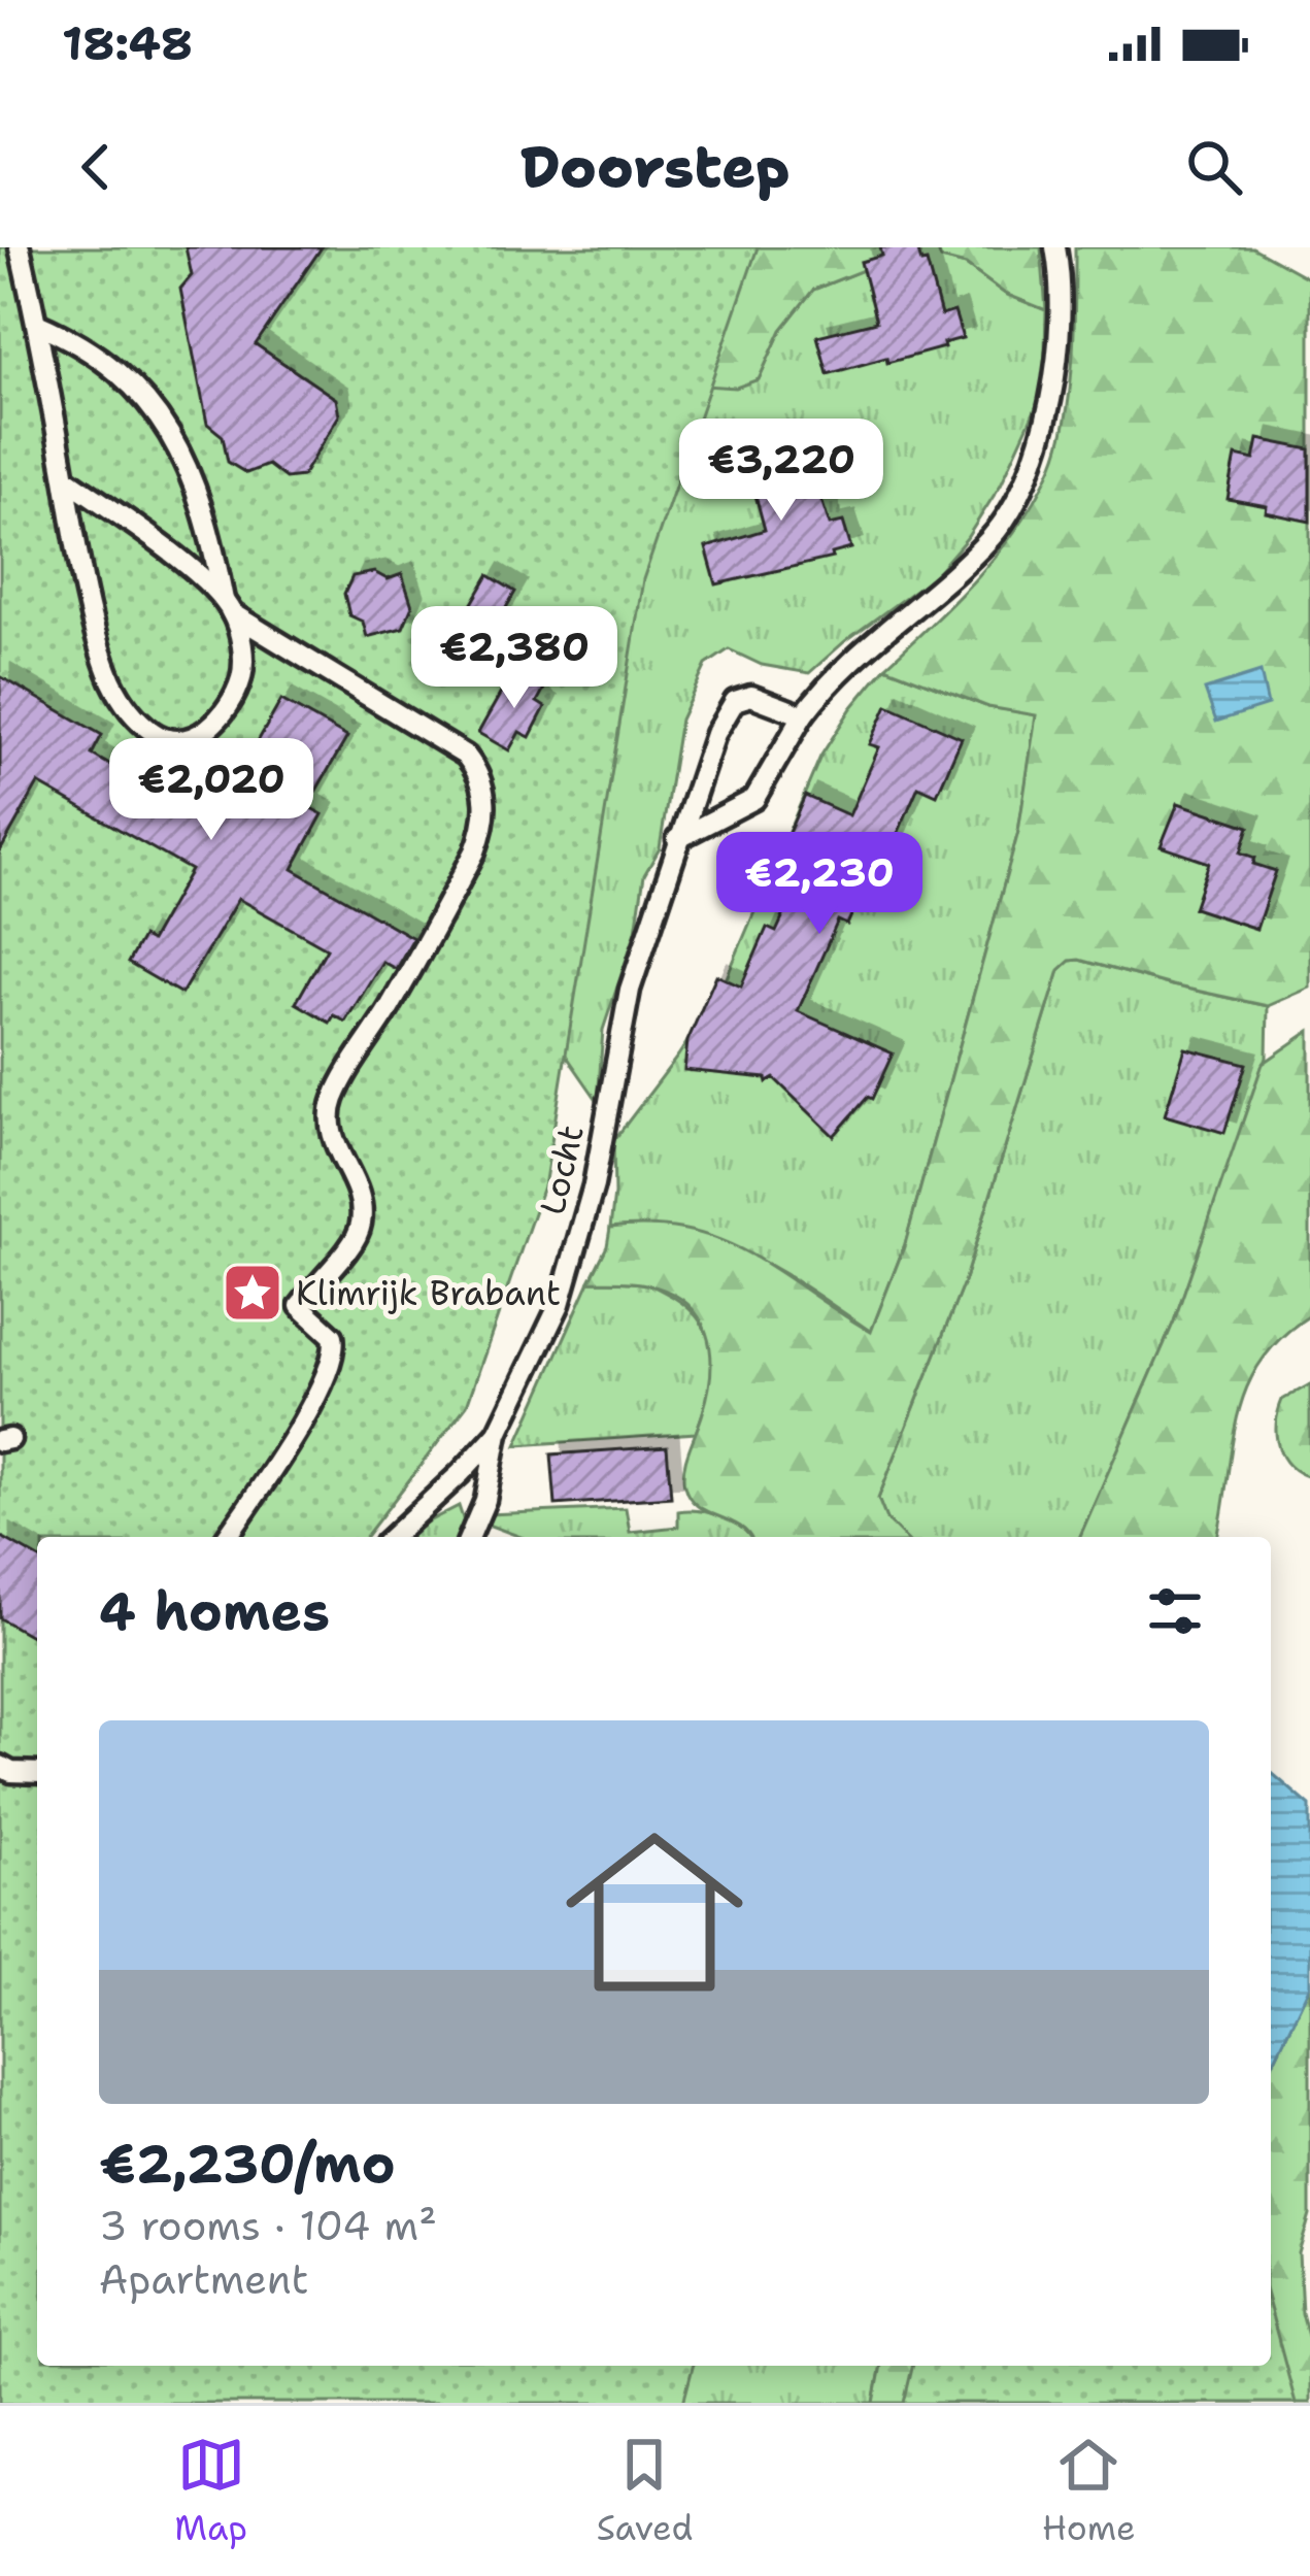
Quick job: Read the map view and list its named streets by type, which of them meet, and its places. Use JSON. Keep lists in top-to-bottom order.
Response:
{
  "streets": {
    "lane": ["Locht"]
  },
  "places": {
    "place": ["Klimrijk Brabant"]
  },
  "page": {
    "status": "18:48",
    "header": "Doorstep",
    "price": [
      "€3,220",
      "€2,380",
      "€2,020",
      "€2,230"
    ],
    "heading": "4 homes",
    "list": [
      {
        "name": "€2,230/mo",
        "note": "3 rooms · 104 m² · Apartment"
      }
    ],
    "tabs": ["Map", "Saved", "Home"]
  }
}
